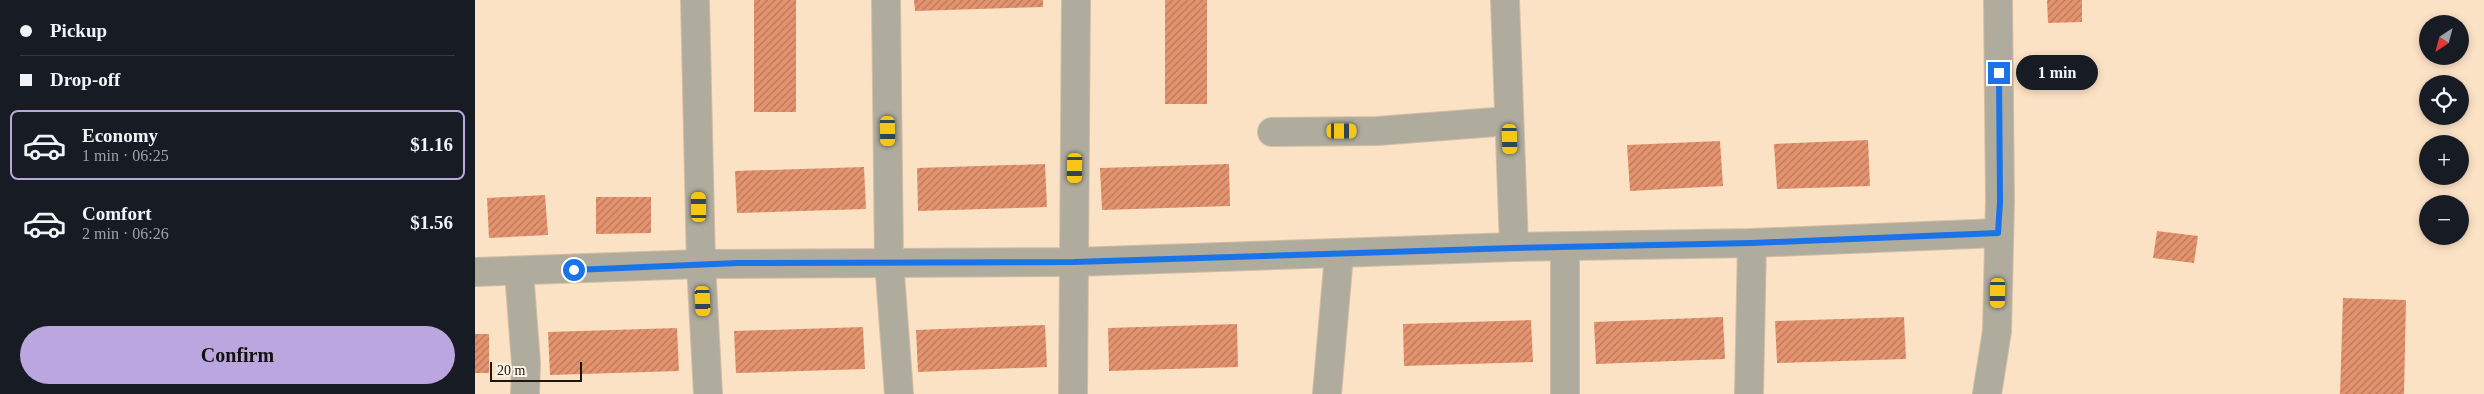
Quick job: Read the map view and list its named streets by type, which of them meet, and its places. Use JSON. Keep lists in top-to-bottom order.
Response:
{
  "scale_bar": "20 m",
  "north": "bottom left",
  "page": {
    "banner": ["Pickup", "Drop-off"],
    "map_buttons": ["+", "−"],
    "bubble": "1 min",
    "list": [
      {
        "name": "Economy",
        "note": "1 min · 06:25",
        "value": "$1.16"
      },
      {
        "name": "Comfort",
        "note": "2 min · 06:26",
        "value": "$1.56"
      }
    ],
    "buttons": "Confirm",
    "scale": "20 m"
  }
}
